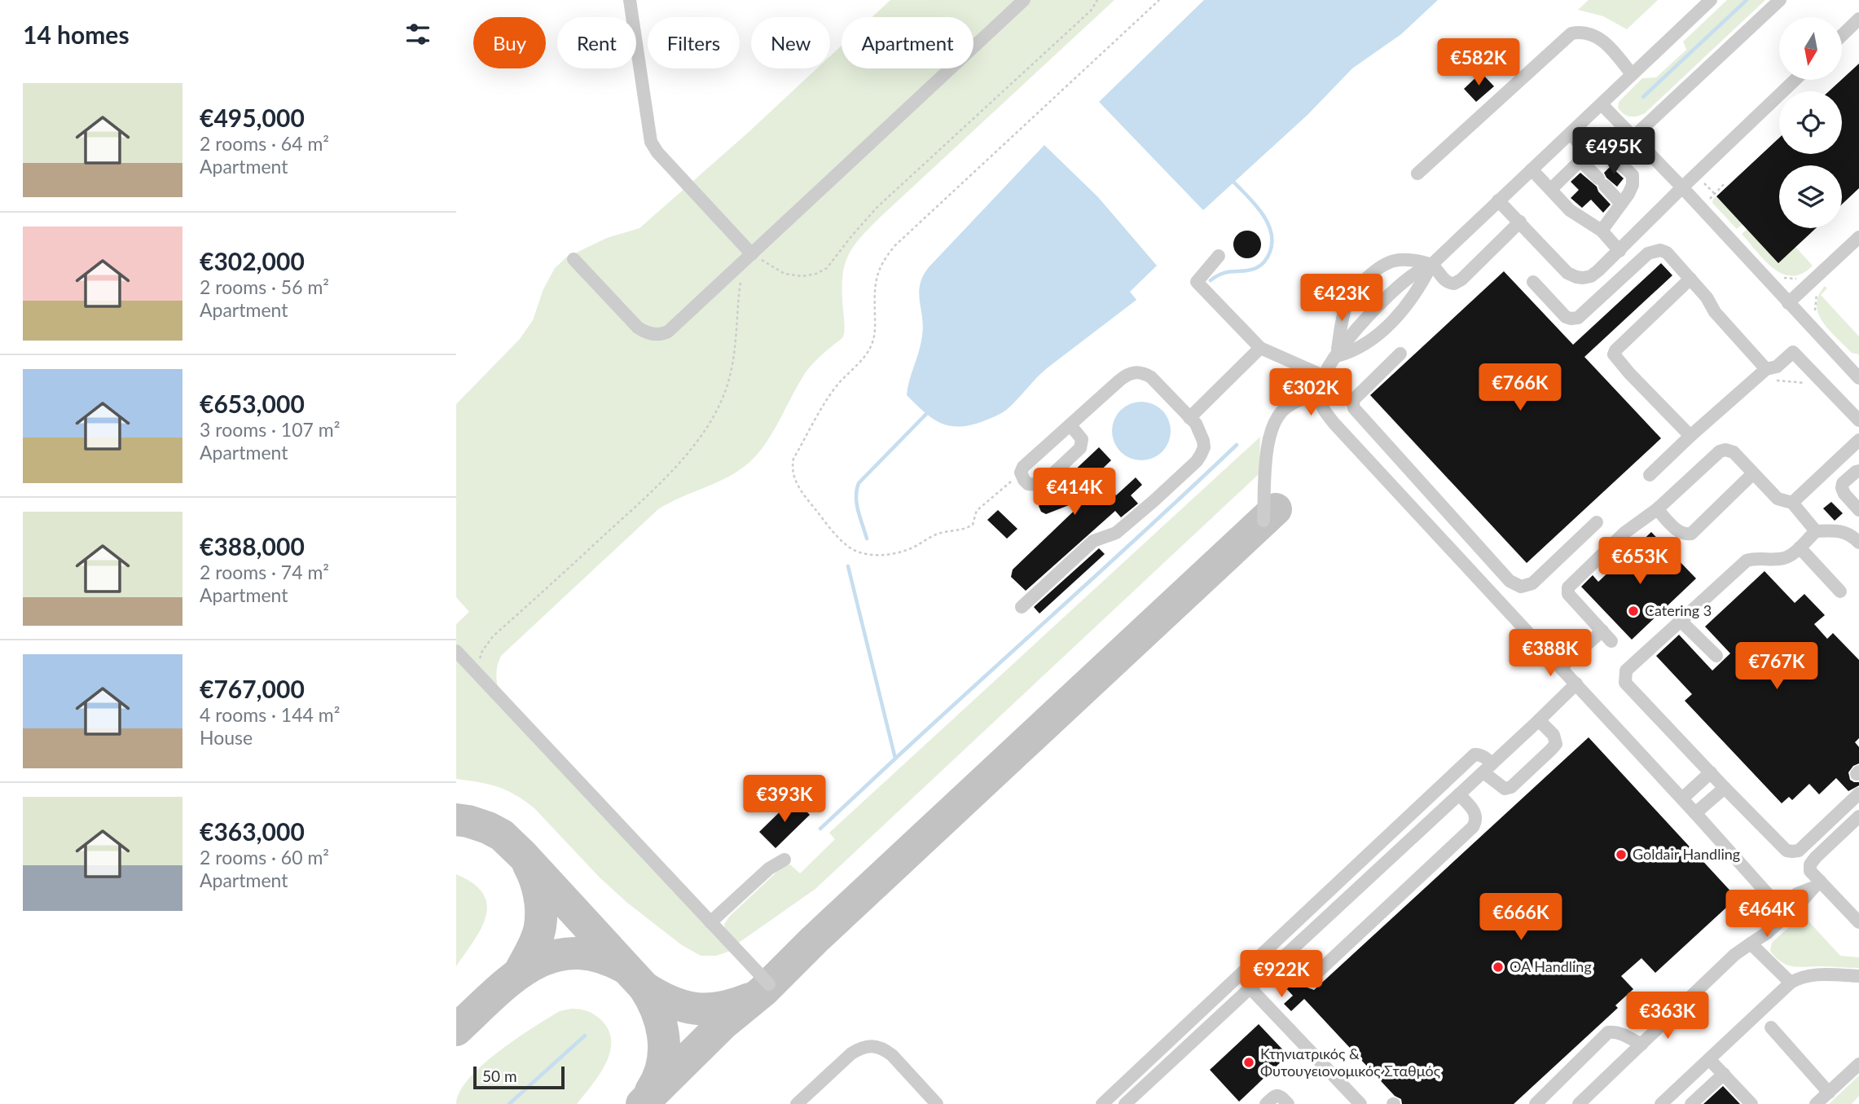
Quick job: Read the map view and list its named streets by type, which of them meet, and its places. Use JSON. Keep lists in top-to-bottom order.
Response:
{
  "places": [
    "Catering 3",
    "Goldair Handling",
    "OA Handling",
    "Κτηνιατρικός & Φυτουγειονομικός Σταθμός"
  ],
  "scale_bar": "50 m",
  "north": "bottom",
  "page": {
    "heading": "14 homes",
    "chip": [
      "Buy",
      "Rent",
      "Filters",
      "New",
      "Apartment"
    ],
    "price": [
      "€582K",
      "€495K",
      "€423K",
      "€766K",
      "€302K",
      "€414K",
      "€653K",
      "€388K",
      "€767K",
      "€393K",
      "€464K",
      "€666K",
      "€922K",
      "€363K"
    ],
    "list": [
      {
        "name": "€495,000",
        "note": "2 rooms · 64 m² · Apartment"
      },
      {
        "name": "€302,000",
        "note": "2 rooms · 56 m² · Apartment"
      },
      {
        "name": "€653,000",
        "note": "3 rooms · 107 m² · Apartment"
      },
      {
        "name": "€388,000",
        "note": "2 rooms · 74 m² · Apartment"
      },
      {
        "name": "€767,000",
        "note": "4 rooms · 144 m² · House"
      },
      {
        "name": "€363,000",
        "note": "2 rooms · 60 m² · Apartment"
      }
    ],
    "scale": "50 m"
  }
}
